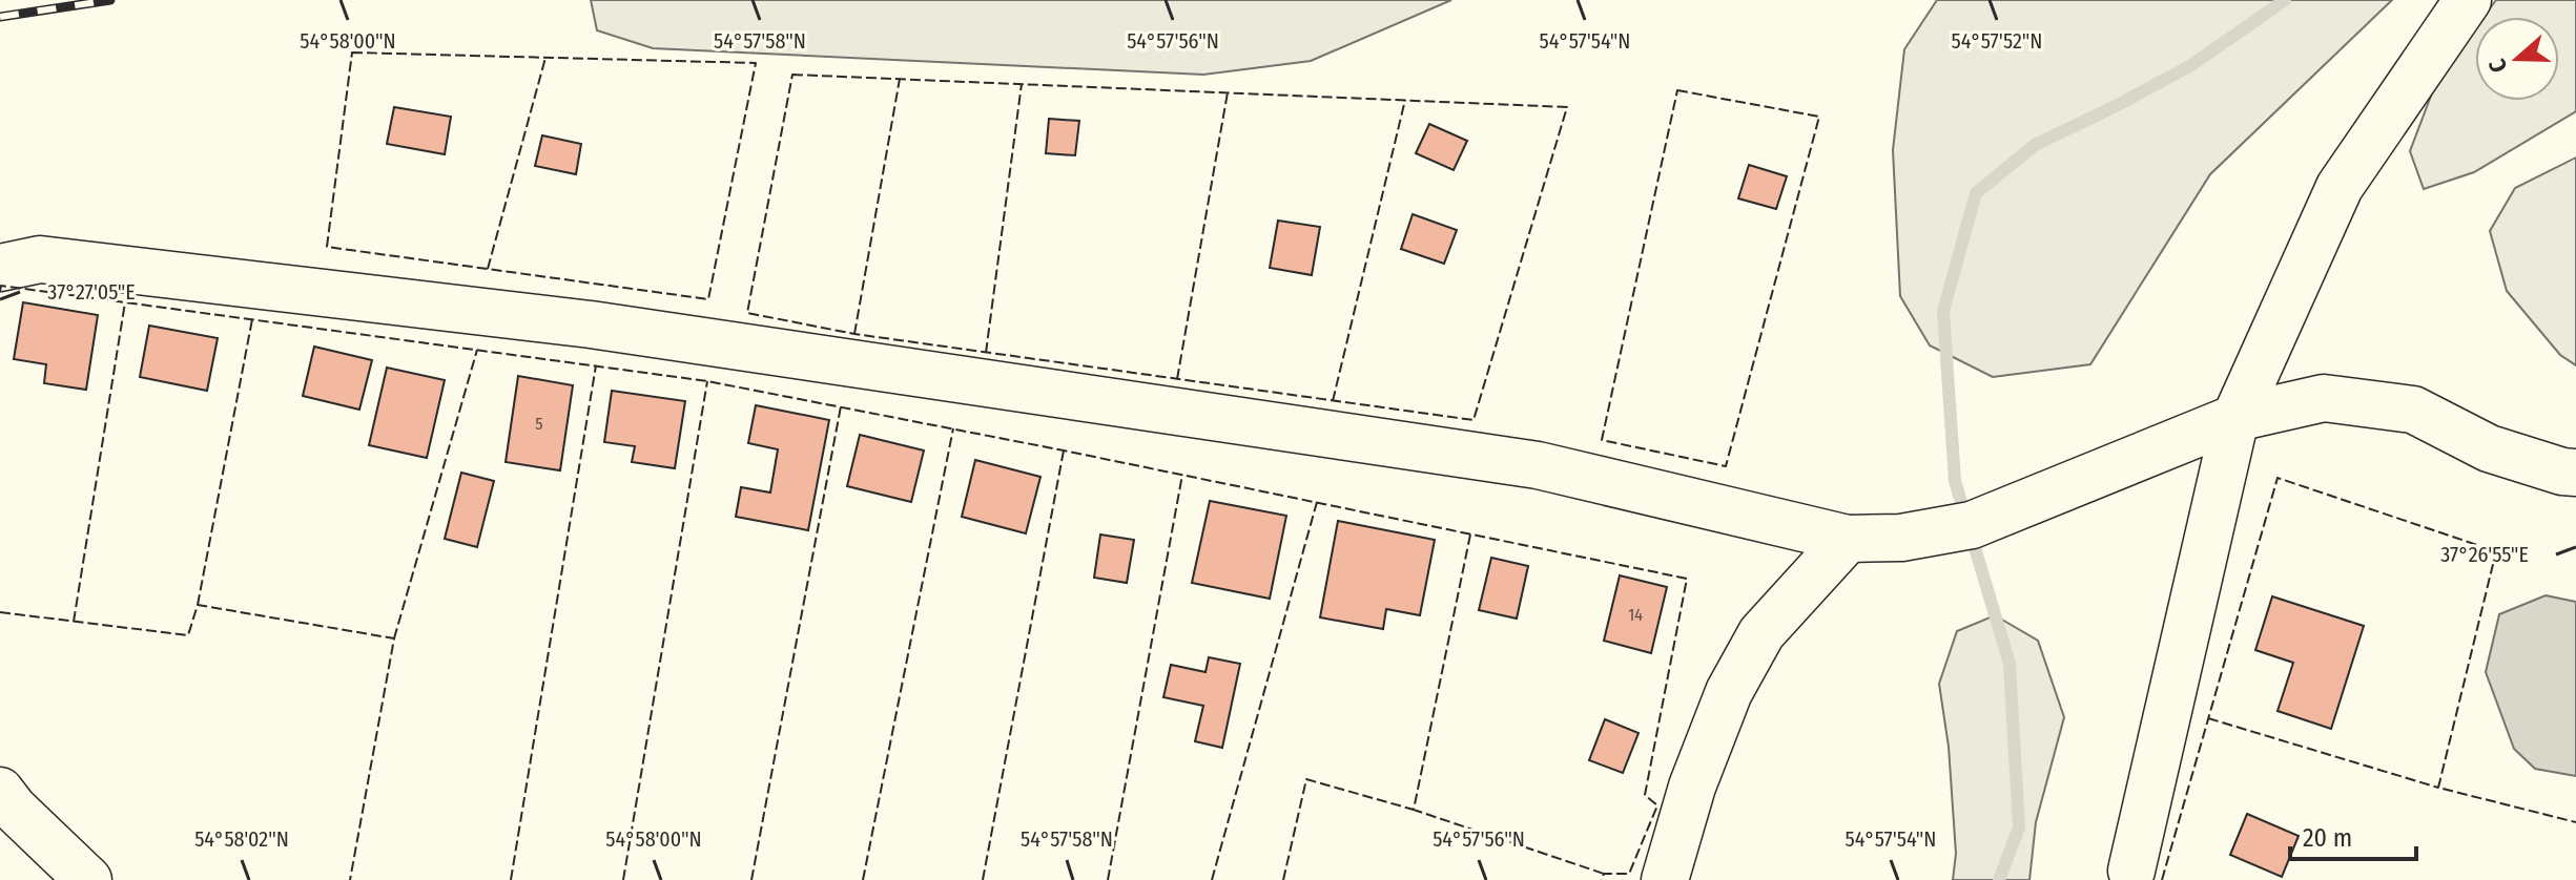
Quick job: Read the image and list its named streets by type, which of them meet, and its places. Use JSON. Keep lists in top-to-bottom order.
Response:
{
  "house_numbers": ["5", "14"],
  "scale_bar": "20 m",
  "north": "left",
  "coordinates": [
    "54°58'00\"N",
    "54°57'58\"N",
    "54°57'56\"N",
    "54°57'54\"N",
    "54°57'52\"N",
    "37°27'05\"E",
    "37°26'55\"E",
    "54°58'02\"N"
  ]
}
